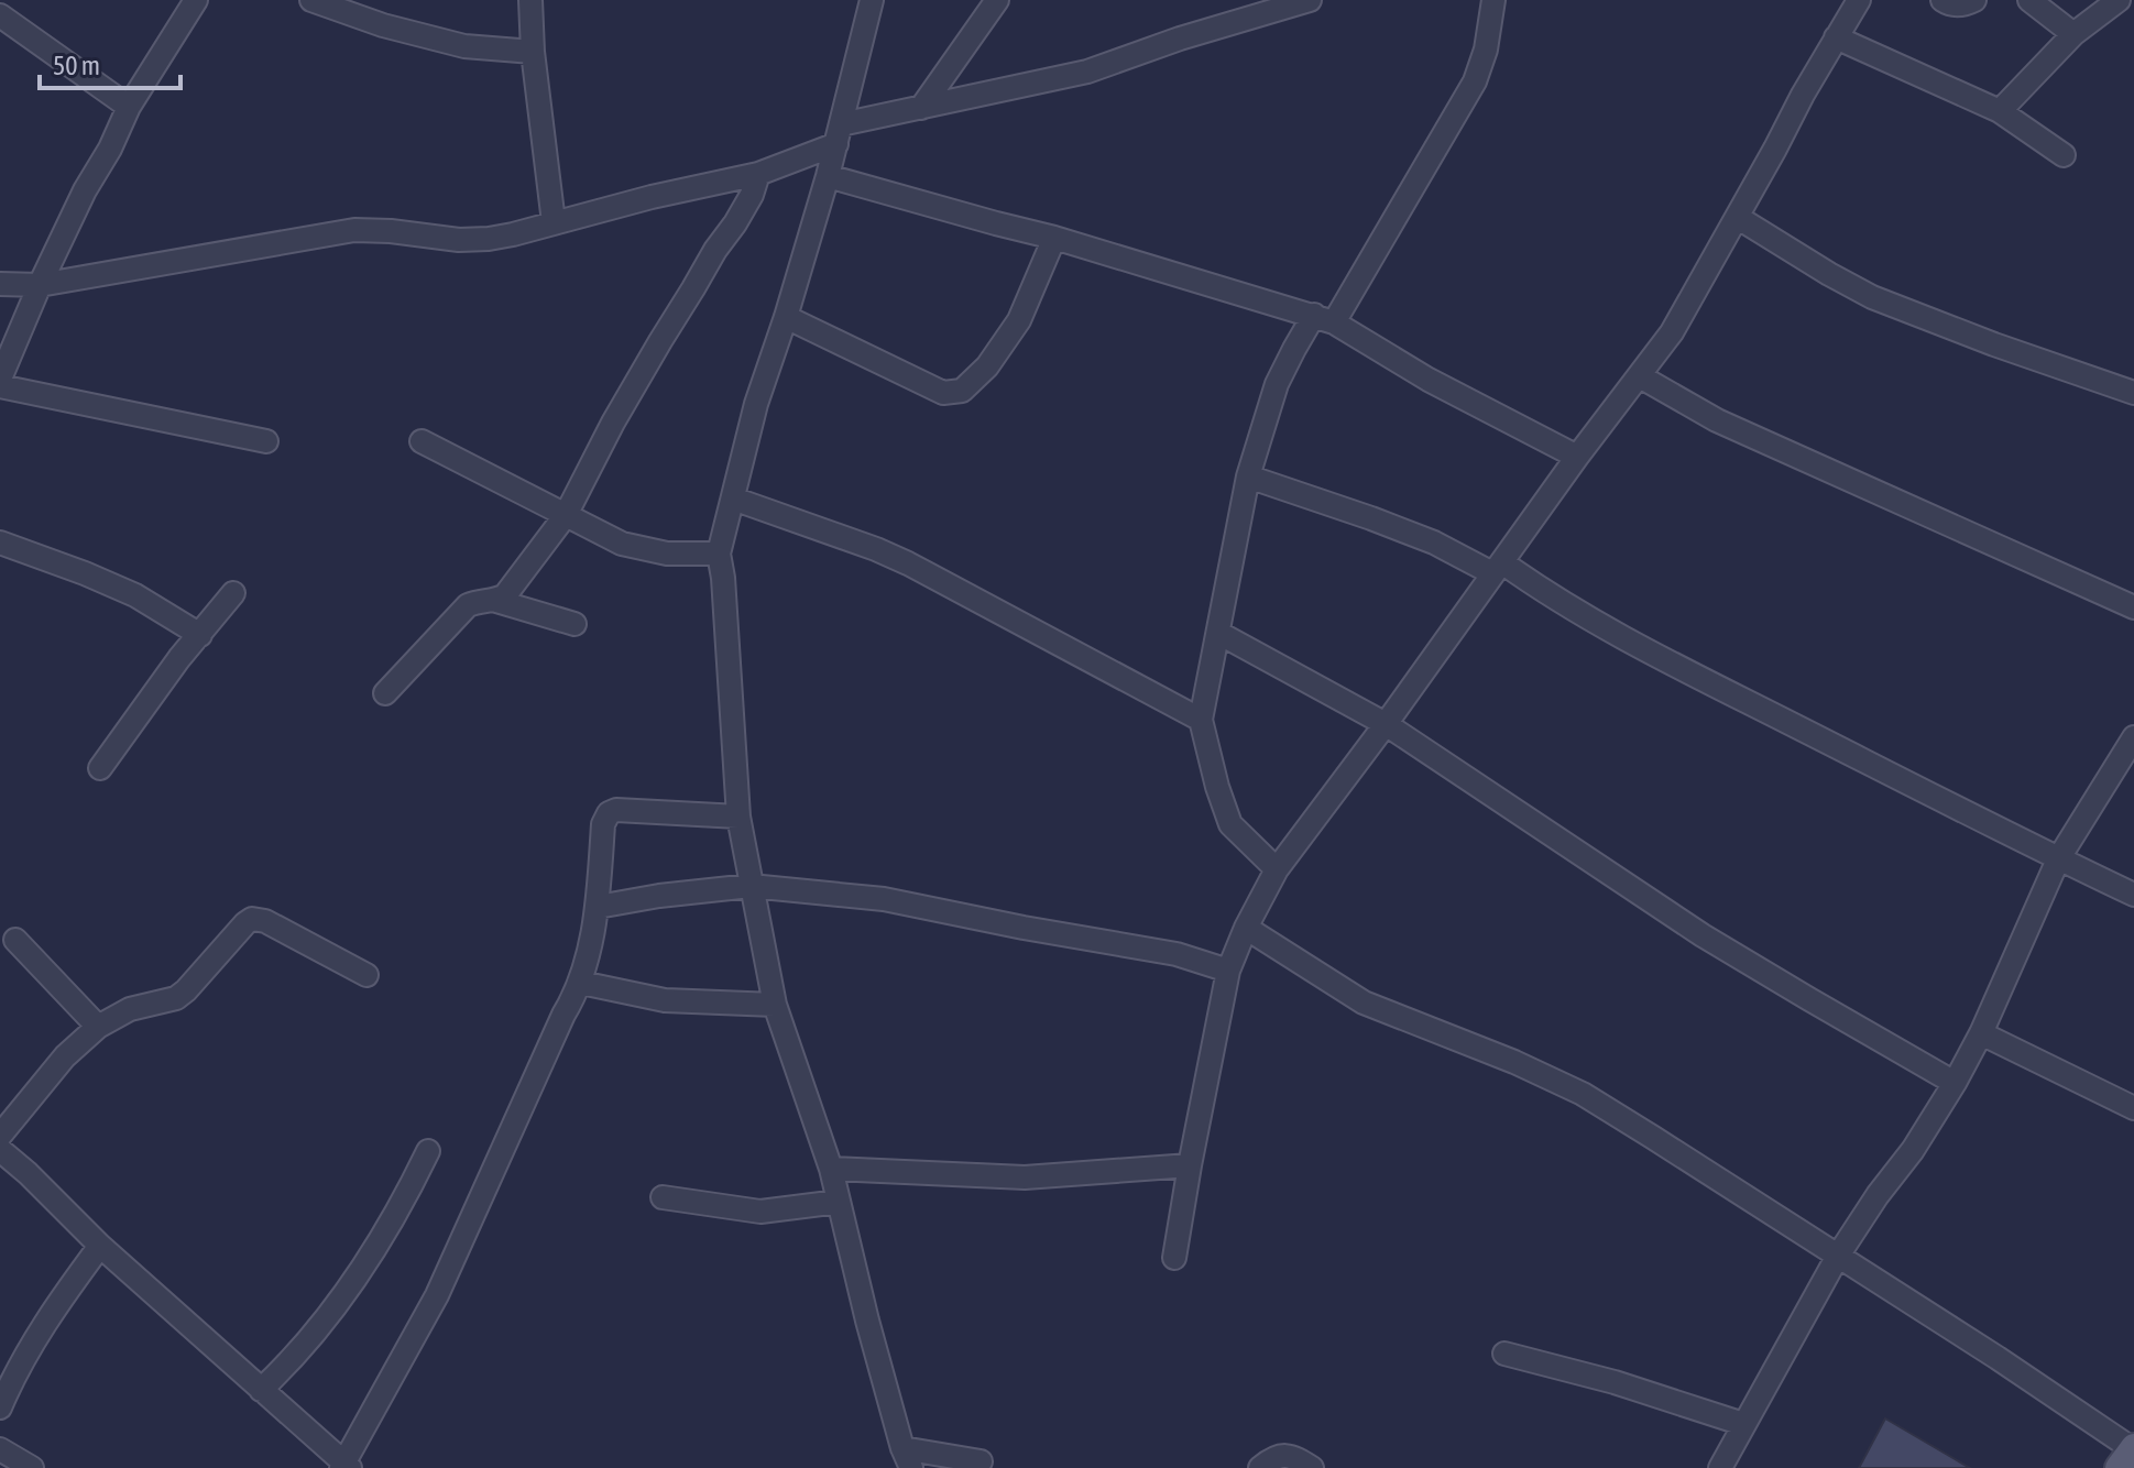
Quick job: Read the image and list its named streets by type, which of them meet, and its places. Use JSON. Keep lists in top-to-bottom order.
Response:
{
  "scale_bar": "50 m"
}
